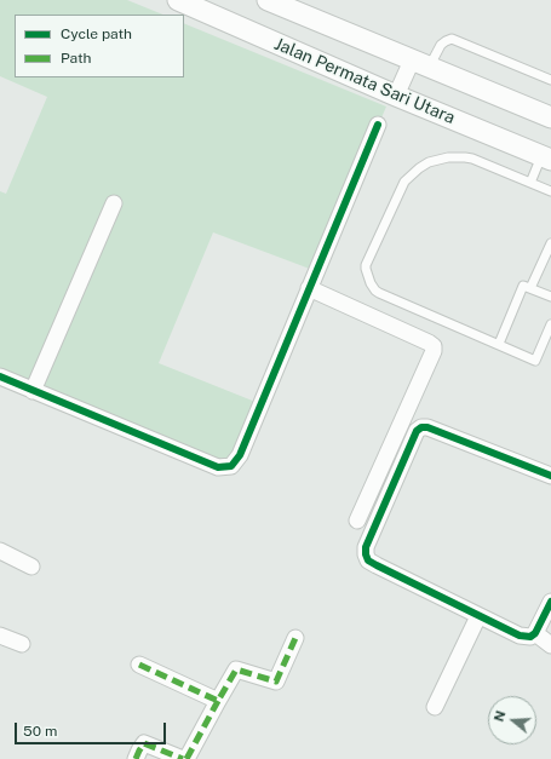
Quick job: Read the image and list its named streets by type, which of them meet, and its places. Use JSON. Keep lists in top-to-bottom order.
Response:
{
  "streets": {
    "street": ["Jalan Permata Sari Utara"]
  },
  "legend": ["Cycle path", "Path"],
  "scale_bar": "50 m",
  "north": "left"
}
